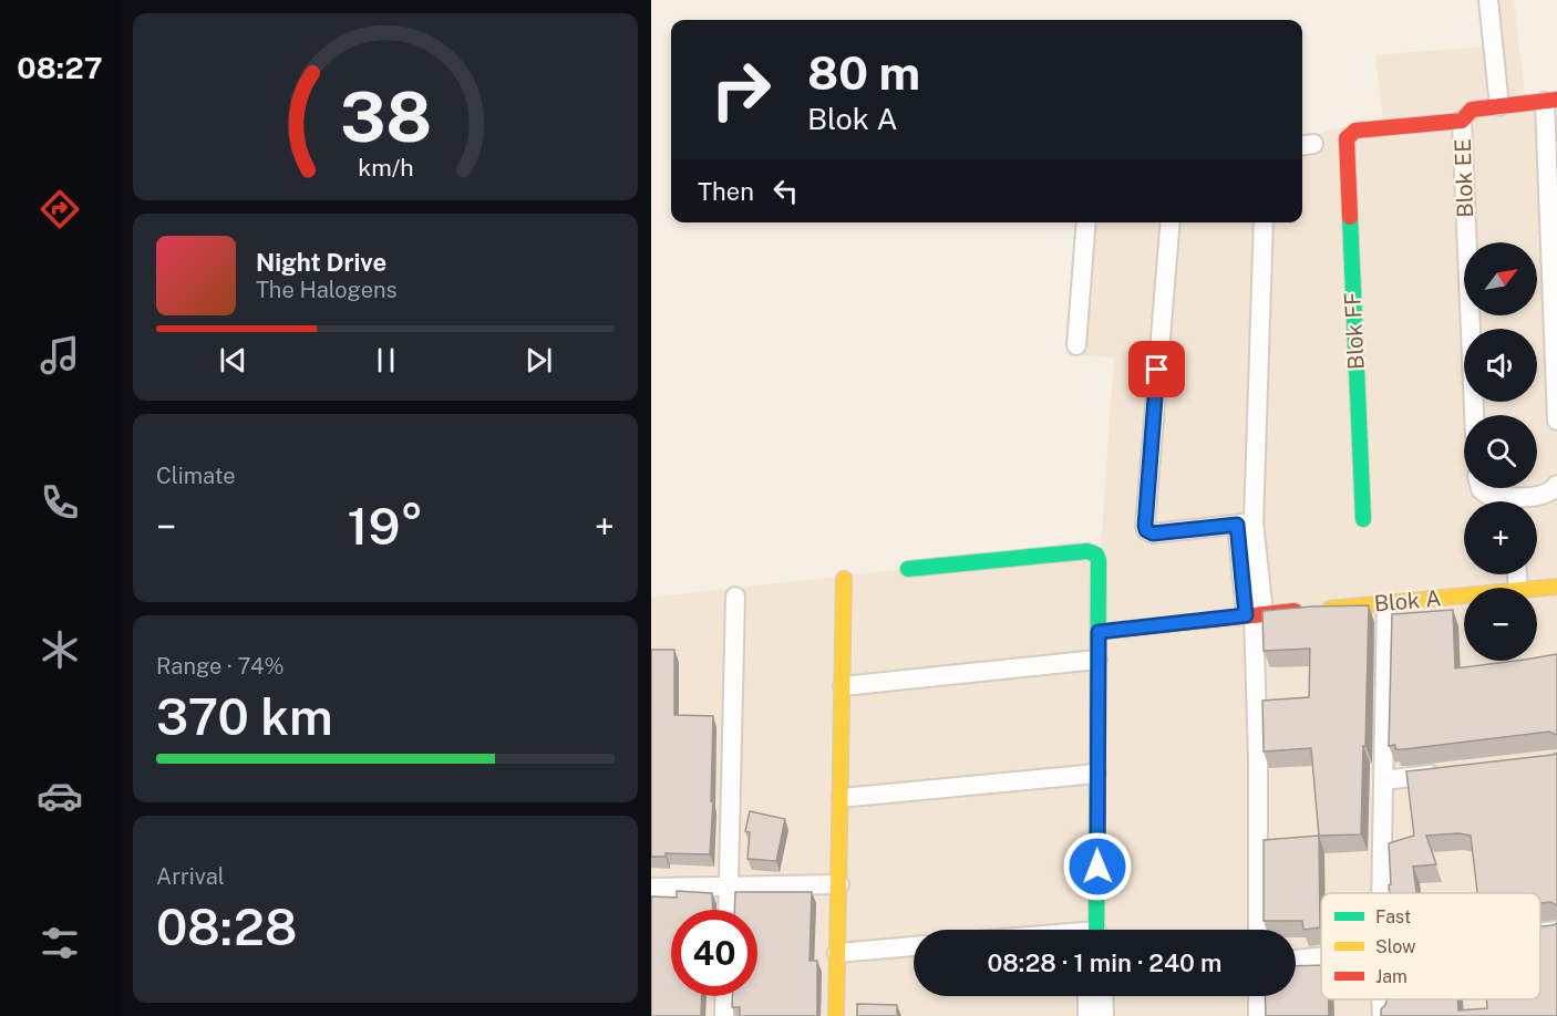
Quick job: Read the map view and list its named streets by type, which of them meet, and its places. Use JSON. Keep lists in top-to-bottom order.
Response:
{
  "streets": {
    "street": ["Blok EE", "Blok FF", "Blok A"]
  },
  "crossings": [
    ["Blok EE", "Blok FF"]
  ],
  "legend": ["Fast", "Slow", "Jam"],
  "north": "top right",
  "page": {
    "tabs": "08:27",
    "turn": ["80 m", "Blok A"],
    "then": "Then",
    "song": ["Night Drive", "The Halogens"],
    "map_buttons": ["+", "−"],
    "tile": [
      "Climate",
      ["Range · 74%", "370 km"],
      ["Arrival", "08:28"]
    ],
    "heat": ["−", "19°", "+"],
    "limit": "40",
    "trip": "08:28 · 1 min · 240 m",
    "gauge": ["38", "km/h"]
  }
}
